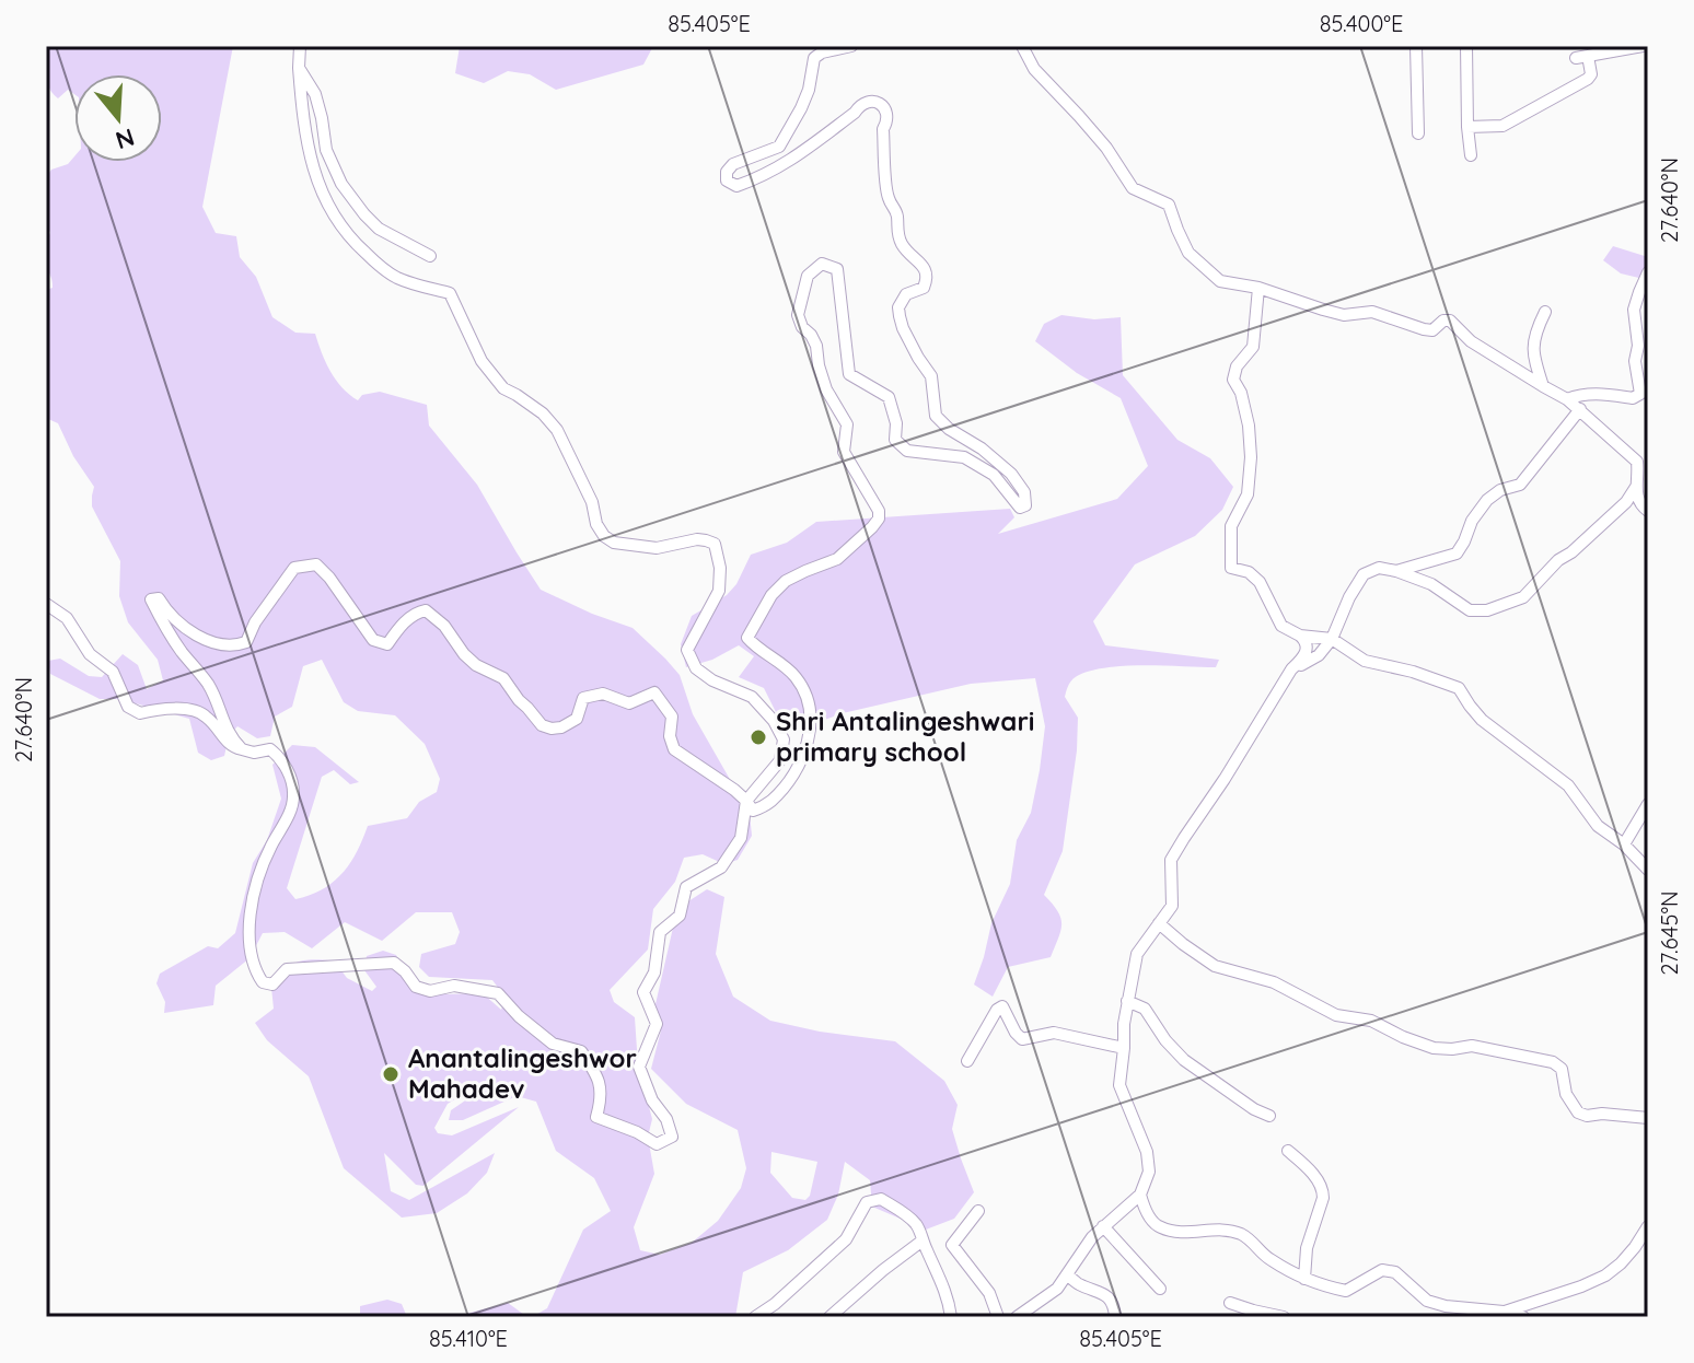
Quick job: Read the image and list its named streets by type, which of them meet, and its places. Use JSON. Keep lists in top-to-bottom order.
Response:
{
  "places": ["Shri Antalingeshwari primary school", "Anantalingeshwor Mahadev"],
  "north": "bottom",
  "coordinates": [
    "85.405°E",
    "85.400°E",
    "27.640°N",
    "27.645°N",
    "85.410°E"
  ]
}
